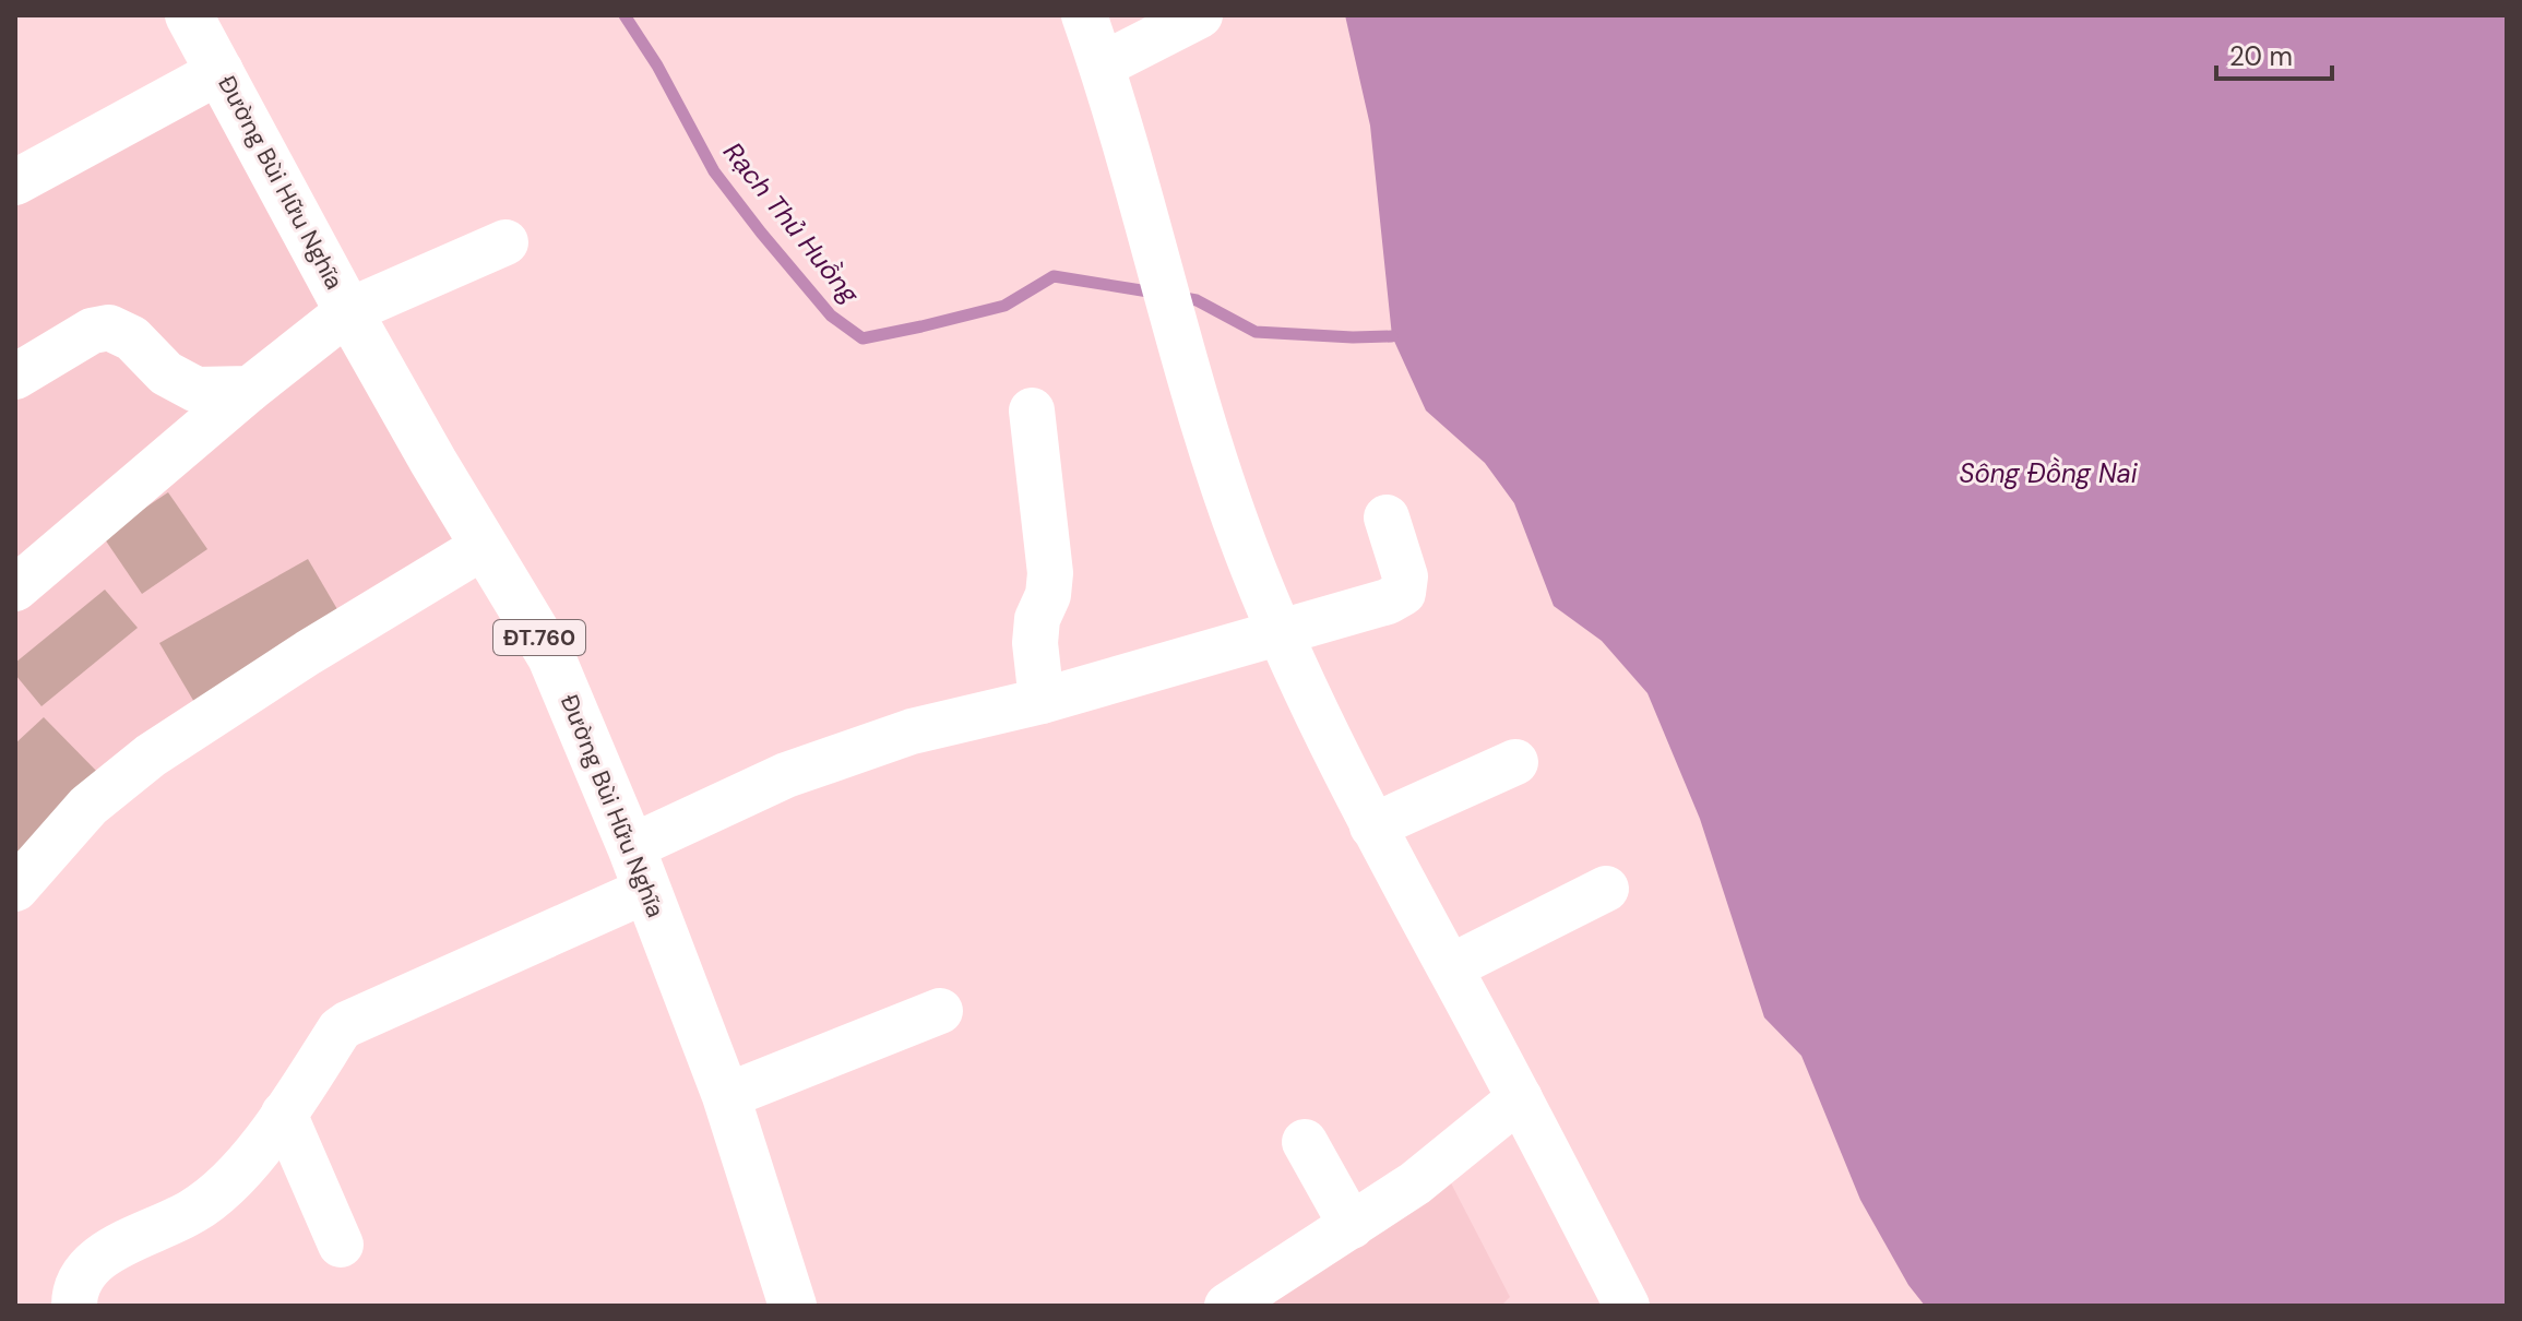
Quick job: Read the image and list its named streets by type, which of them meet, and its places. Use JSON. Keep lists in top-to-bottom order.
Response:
{
  "streets": {
    "main road": ["Đường Bùi Hữu Nghĩa", "ĐT.760"]
  },
  "water": ["Rạch Thủ Huồng", "Sông Đồng Nai"],
  "scale_bar": "20 m"
}
